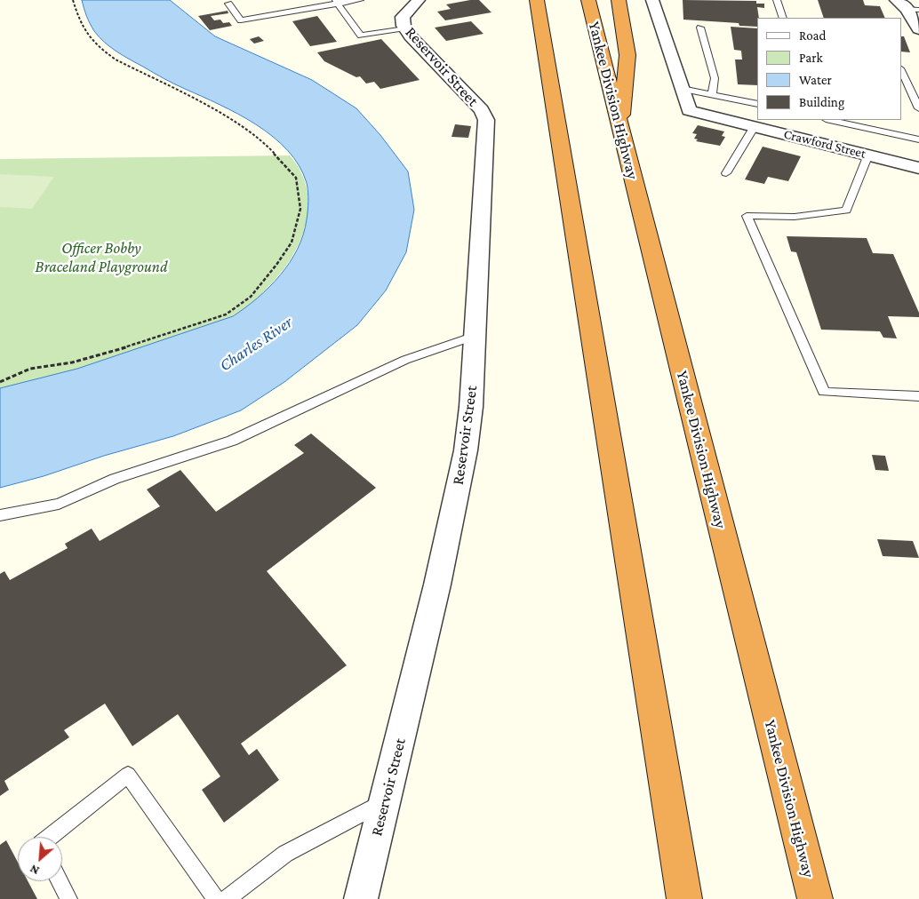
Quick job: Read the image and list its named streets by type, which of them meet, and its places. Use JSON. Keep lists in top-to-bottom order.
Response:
{
  "streets": {
    "highway": ["Yankee Division Highway"],
    "street": ["Reservoir Street", "Crawford Street"]
  },
  "water": ["Charles River"],
  "parks": ["Officer Bobby Braceland Playground"],
  "legend": [
    "Road",
    "Park",
    "Water",
    "Building"
  ],
  "north": "bottom left"
}
